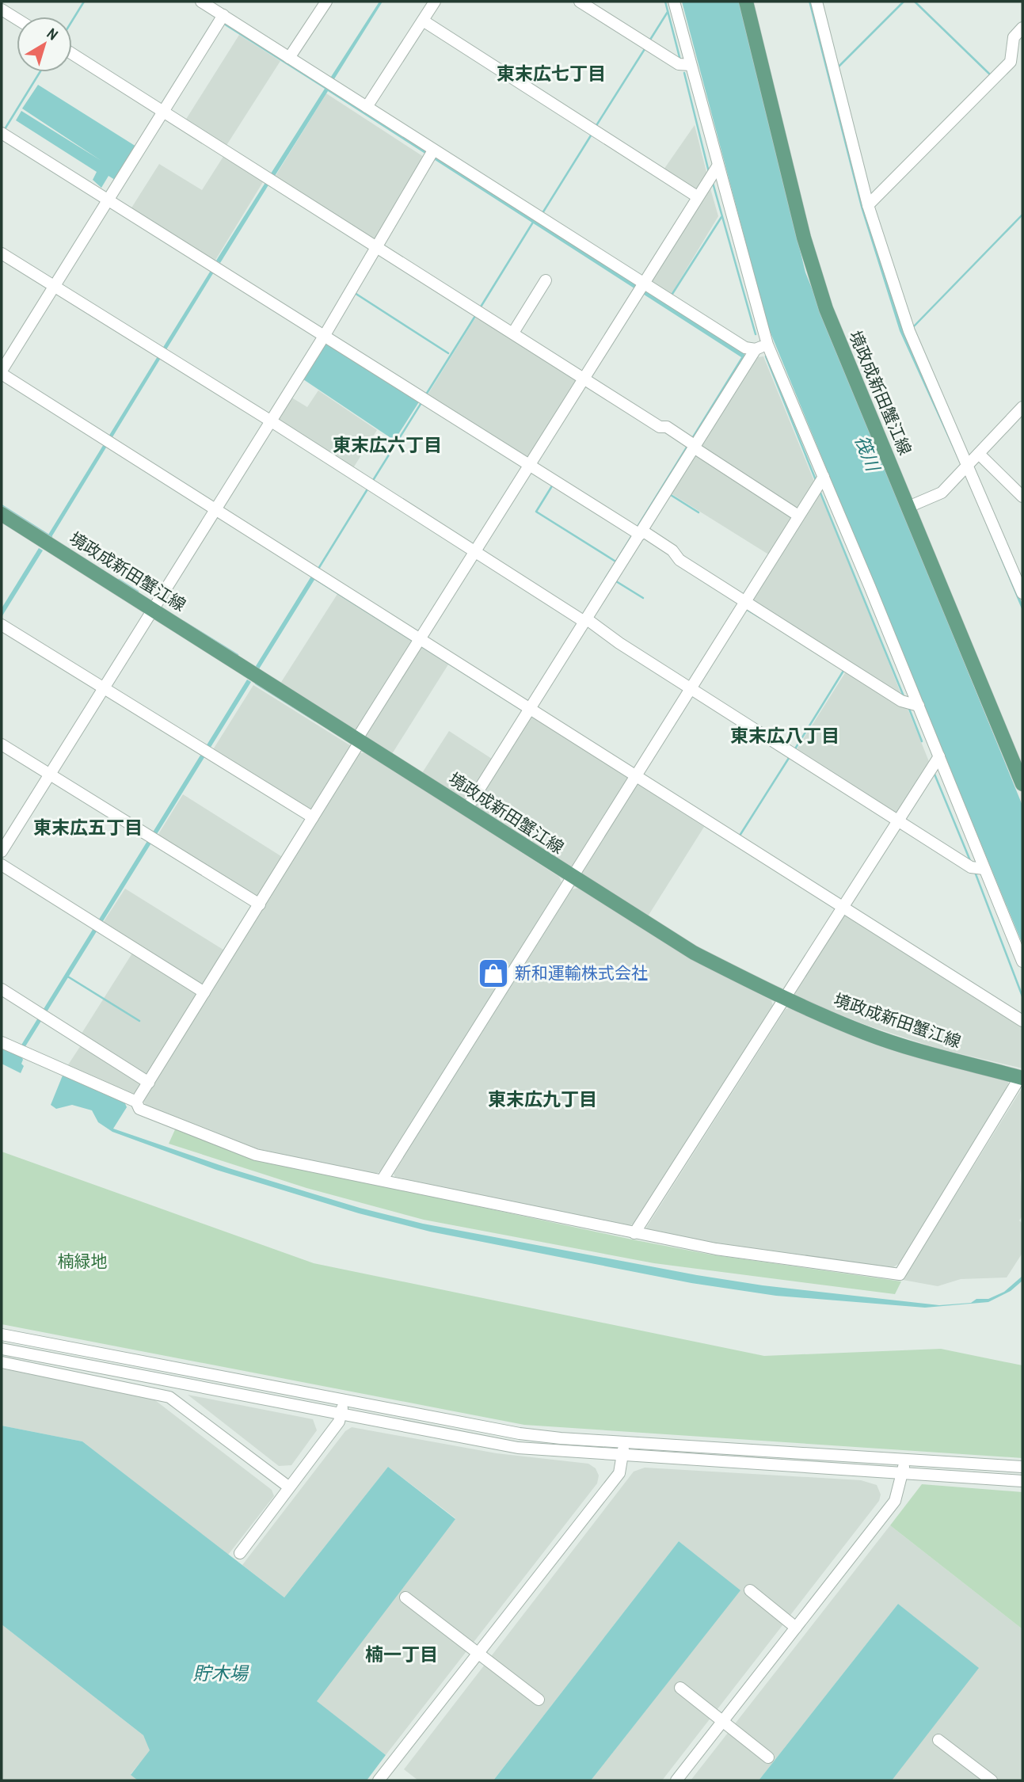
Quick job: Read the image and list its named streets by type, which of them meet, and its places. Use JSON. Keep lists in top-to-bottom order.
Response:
{
  "streets": {
    "main road": ["境政成新田蟹江線"]
  },
  "districts": [
    "東末広七丁目",
    "東末広六丁目",
    "東末広八丁目",
    "東末広五丁目",
    "東末広九丁目",
    "楠一丁目"
  ],
  "water": ["筏川", "貯木場"],
  "parks": ["楠緑地"],
  "places": {
    "shop": ["新和運輸株式会社"]
  },
  "north": "top right"
}
